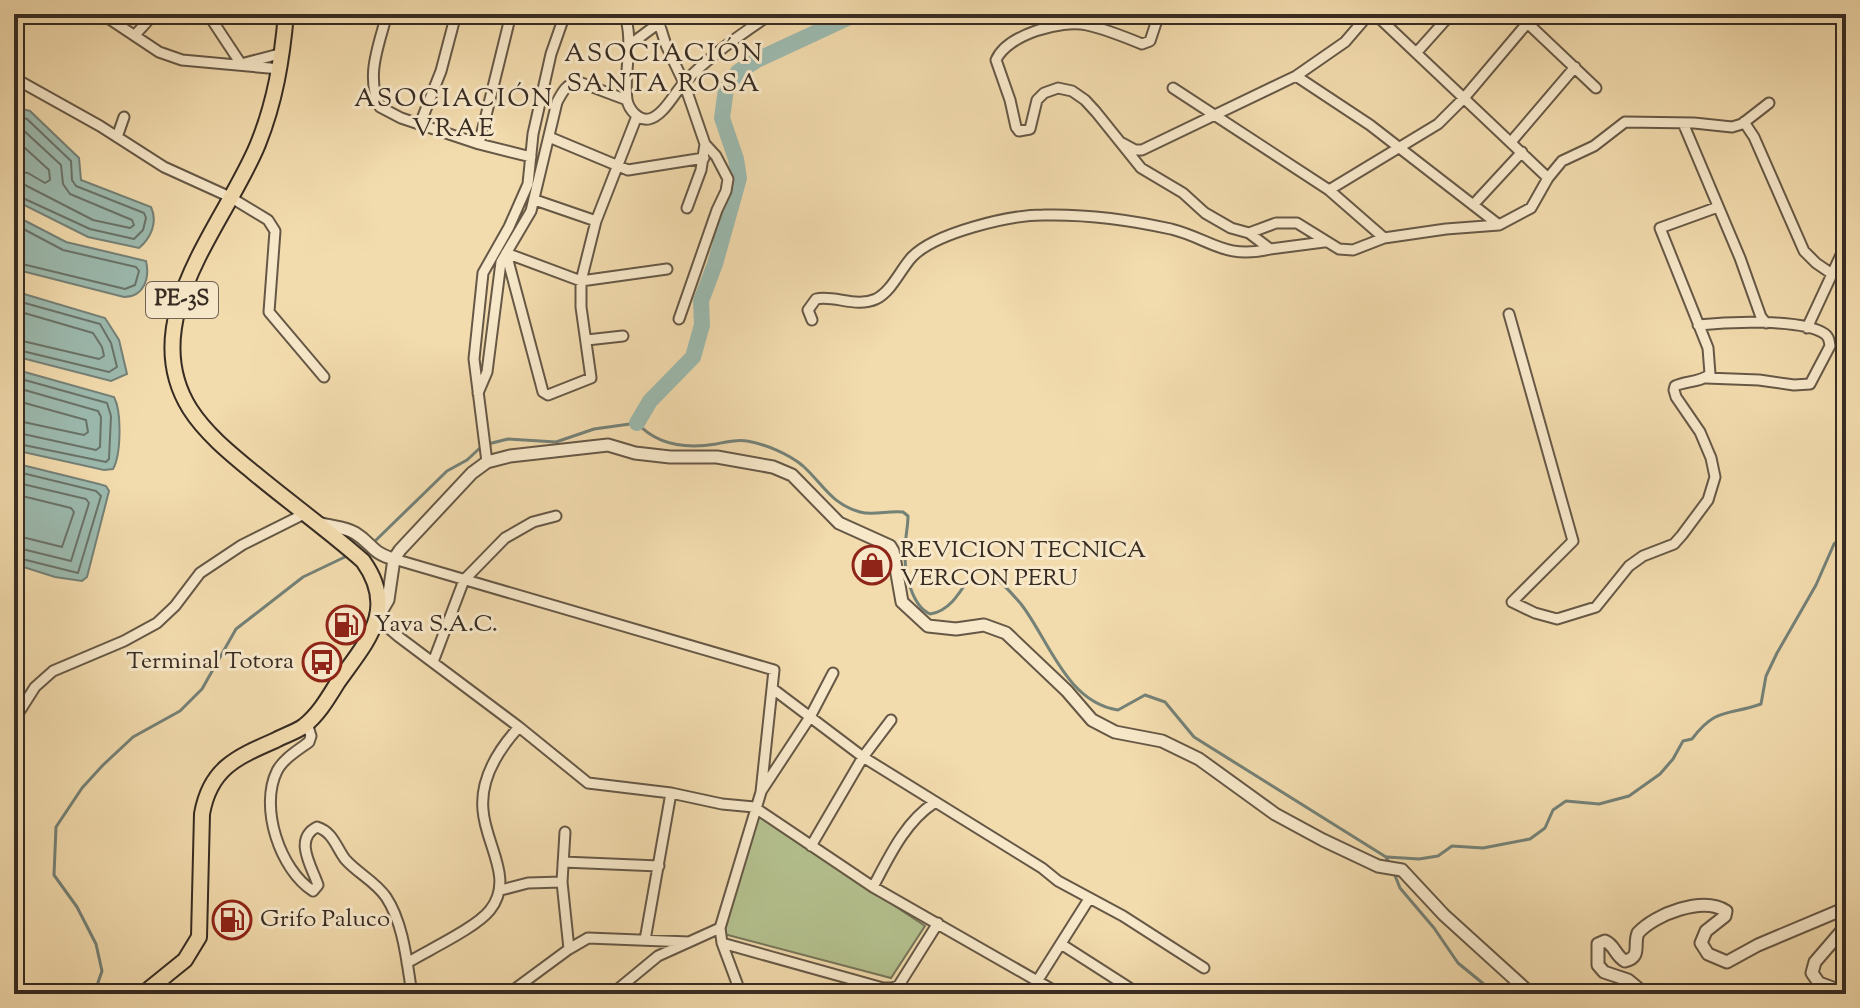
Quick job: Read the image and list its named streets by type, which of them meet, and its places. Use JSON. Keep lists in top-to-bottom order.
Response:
{
  "streets": {
    "highway": ["PE-3S"]
  },
  "districts": ["ASOCIACIÓN SANTA ROSA", "ASOCIACIÓN VRAE"],
  "places": {
    "shop": ["REVICION TECNICA VERCON PERU"],
    "fuel station": ["Yava S.A.C.", "Grifo Paluco"],
    "bus stop": ["Terminal Totora"]
  }
}
